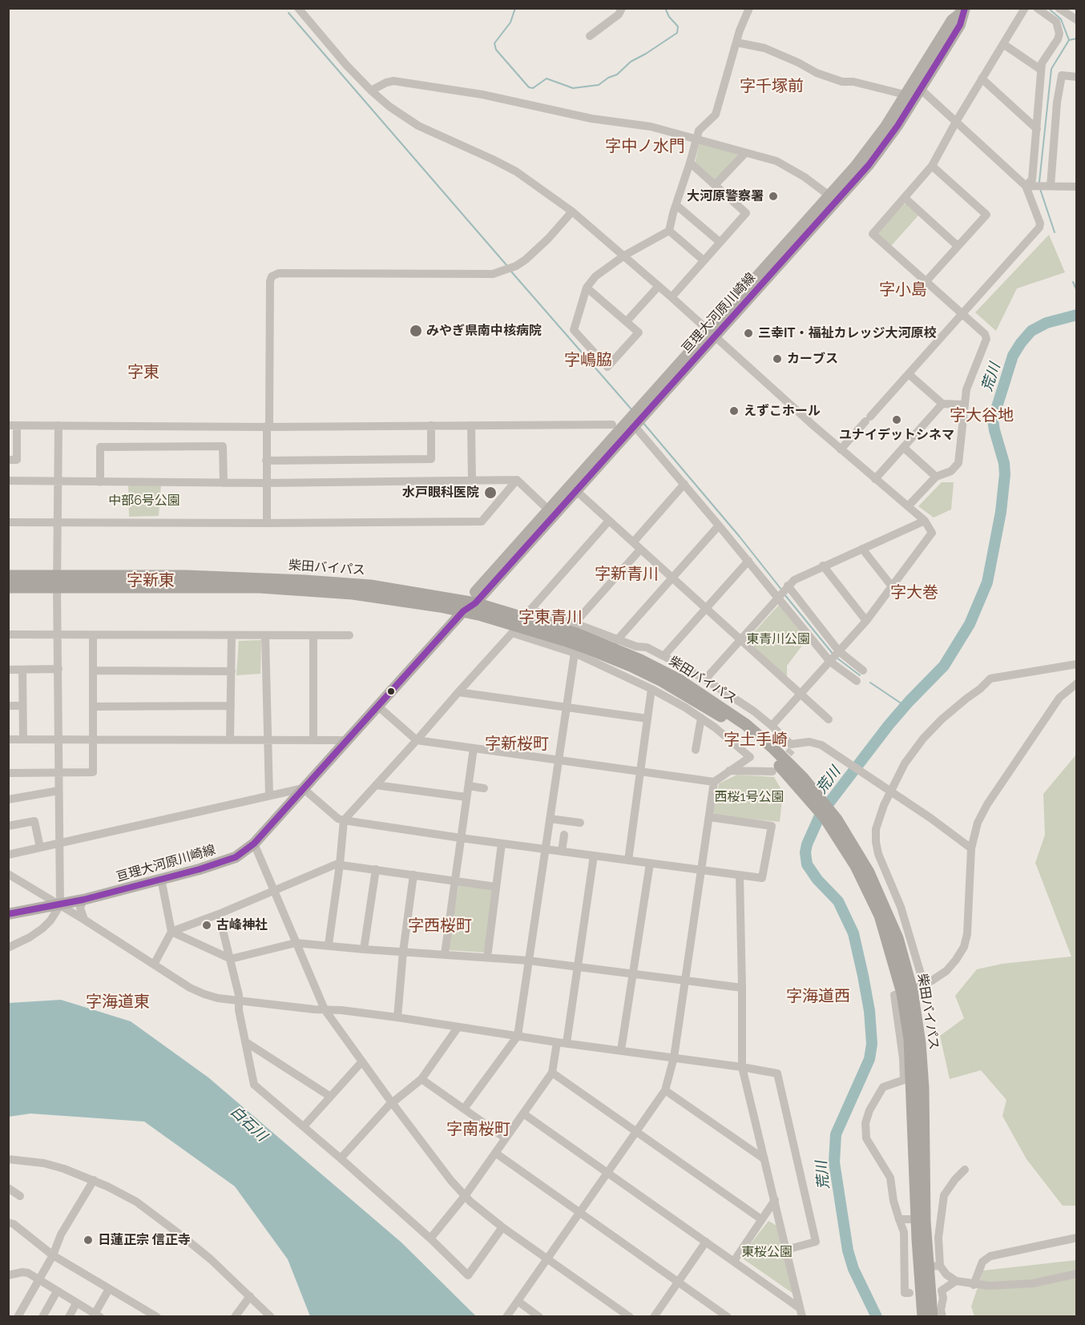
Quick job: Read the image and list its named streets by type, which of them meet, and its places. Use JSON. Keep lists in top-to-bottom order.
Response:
{
  "streets": {
    "highway": ["柴田バイパス"],
    "main road": ["亘理大河原川崎線"]
  },
  "crossings": [
    ["亘理大河原川崎線", "柴田バイパス"]
  ],
  "districts": [
    "字千塚前",
    "字中ノ水門",
    "字小島",
    "字嶋脇",
    "字東",
    "字大谷地",
    "字新青川",
    "字新東",
    "字大巻",
    "字東青川",
    "字土手崎",
    "字新桜町",
    "字西桜町",
    "字海道西",
    "字海道東",
    "字南桜町"
  ],
  "water": ["荒川", "白石川"],
  "parks": [
    "中部6号公園",
    "東青川公園",
    "西桜1号公園",
    "東桜公園"
  ],
  "places": [
    "大河原警察署",
    "みやぎ県南中核病院",
    "三幸IT・福祉カレッジ大河原校",
    "カーブス",
    "えずこホール",
    "ユナイデットシネマ",
    "水戸眼科医院",
    "古峰神社",
    "日蓮正宗 信正寺"
  ]
}
